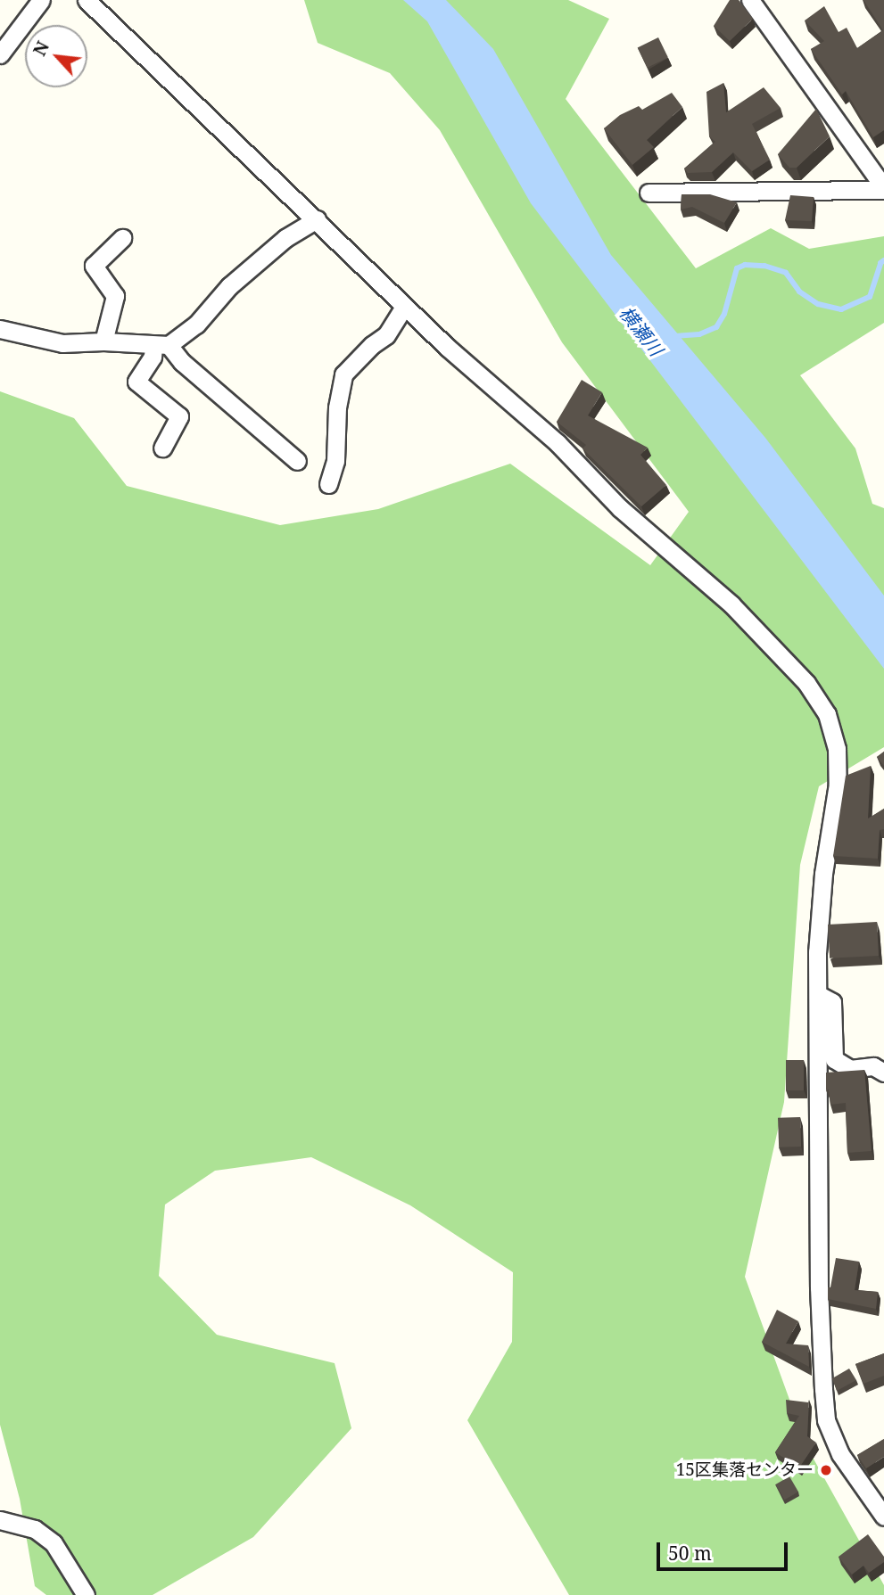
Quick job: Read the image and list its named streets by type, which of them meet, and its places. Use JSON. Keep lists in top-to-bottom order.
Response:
{
  "water": ["横瀬川"],
  "places": ["15区集落センター"],
  "scale_bar": "50 m",
  "north": "top left"
}
